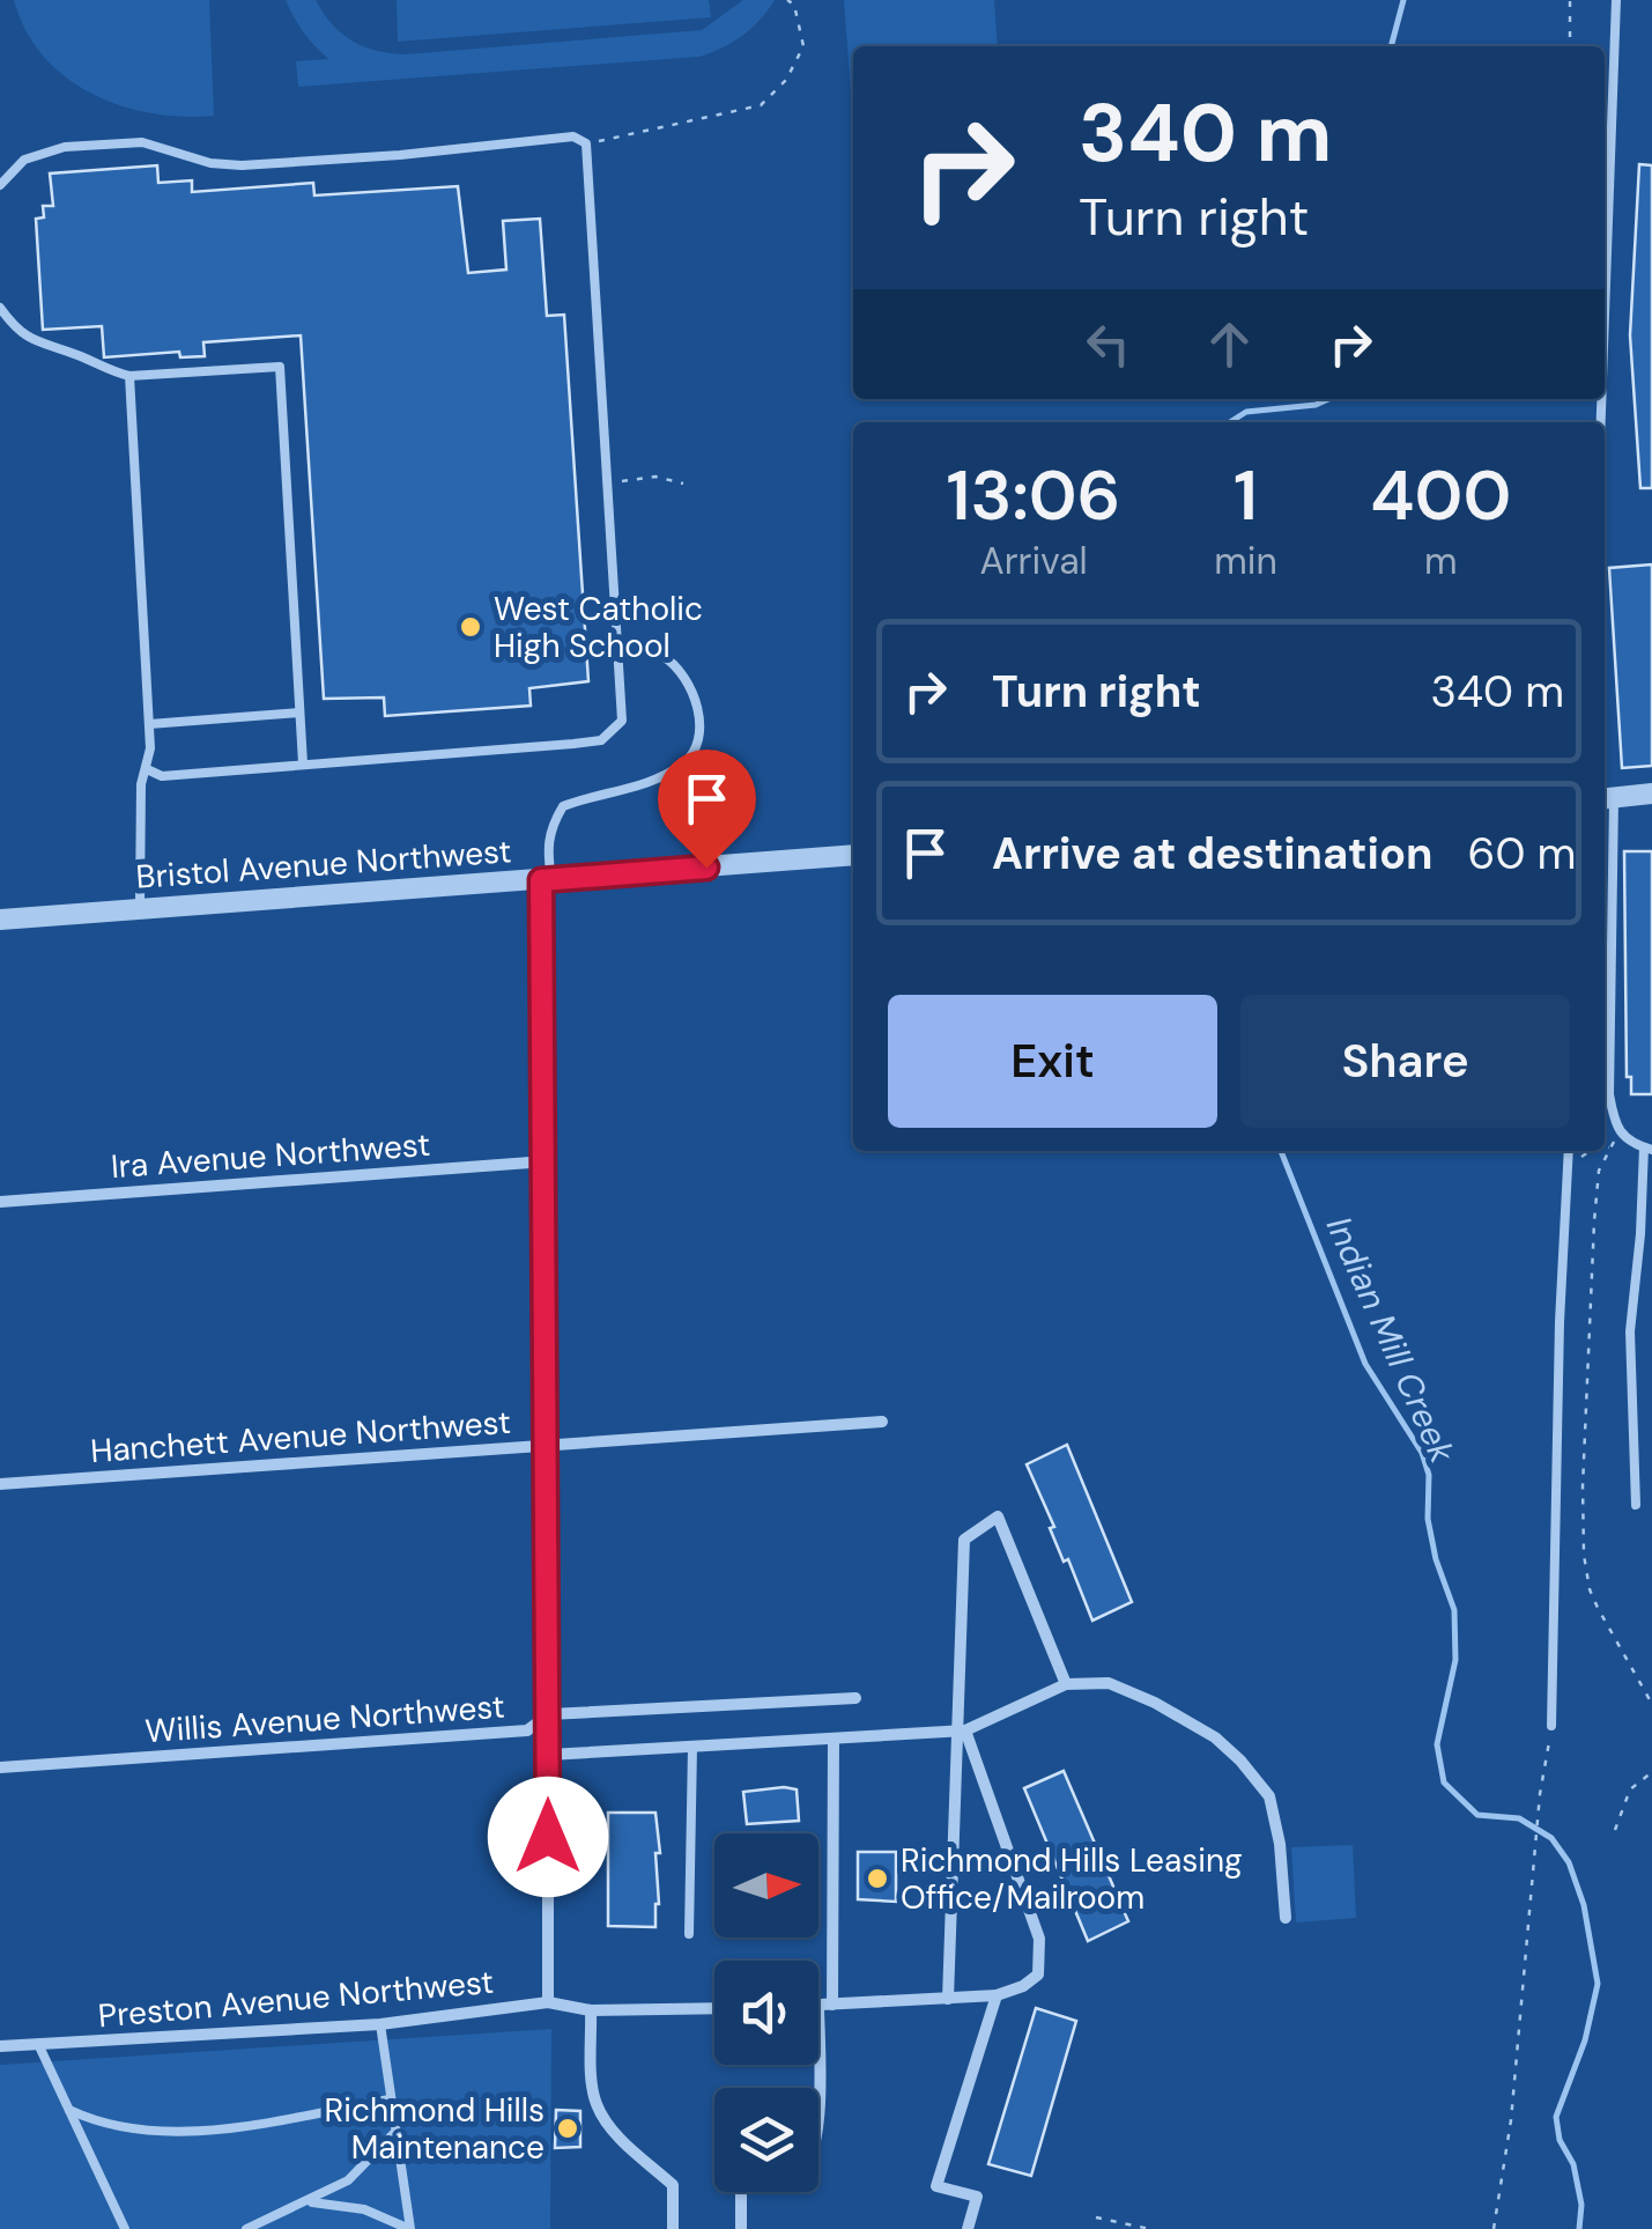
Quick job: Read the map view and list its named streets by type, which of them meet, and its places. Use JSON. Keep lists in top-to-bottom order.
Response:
{
  "streets": {
    "street": [
      "Bristol Avenue Northwest",
      "Ira Avenue Northwest",
      "Hanchett Avenue Northwest",
      "Willis Avenue Northwest",
      "Preston Avenue Northwest"
    ]
  },
  "water": ["Indian Mill Creek"],
  "places": ["West Catholic High School", "Richmond Hills Leasing Office/Mailroom", "Richmond Hills Maintenance"],
  "north": "right",
  "page": {
    "turn": ["340 m", "Turn right"],
    "eta": [
      "13:06",
      "Arrival",
      "1",
      "min",
      "400",
      "m"
    ],
    "list": [
      {
        "name": "Turn right",
        "value": "340 m"
      },
      {
        "name": "Arrive at destination",
        "value": "60 m"
      }
    ],
    "buttons": ["Exit", "Share"]
  }
}
